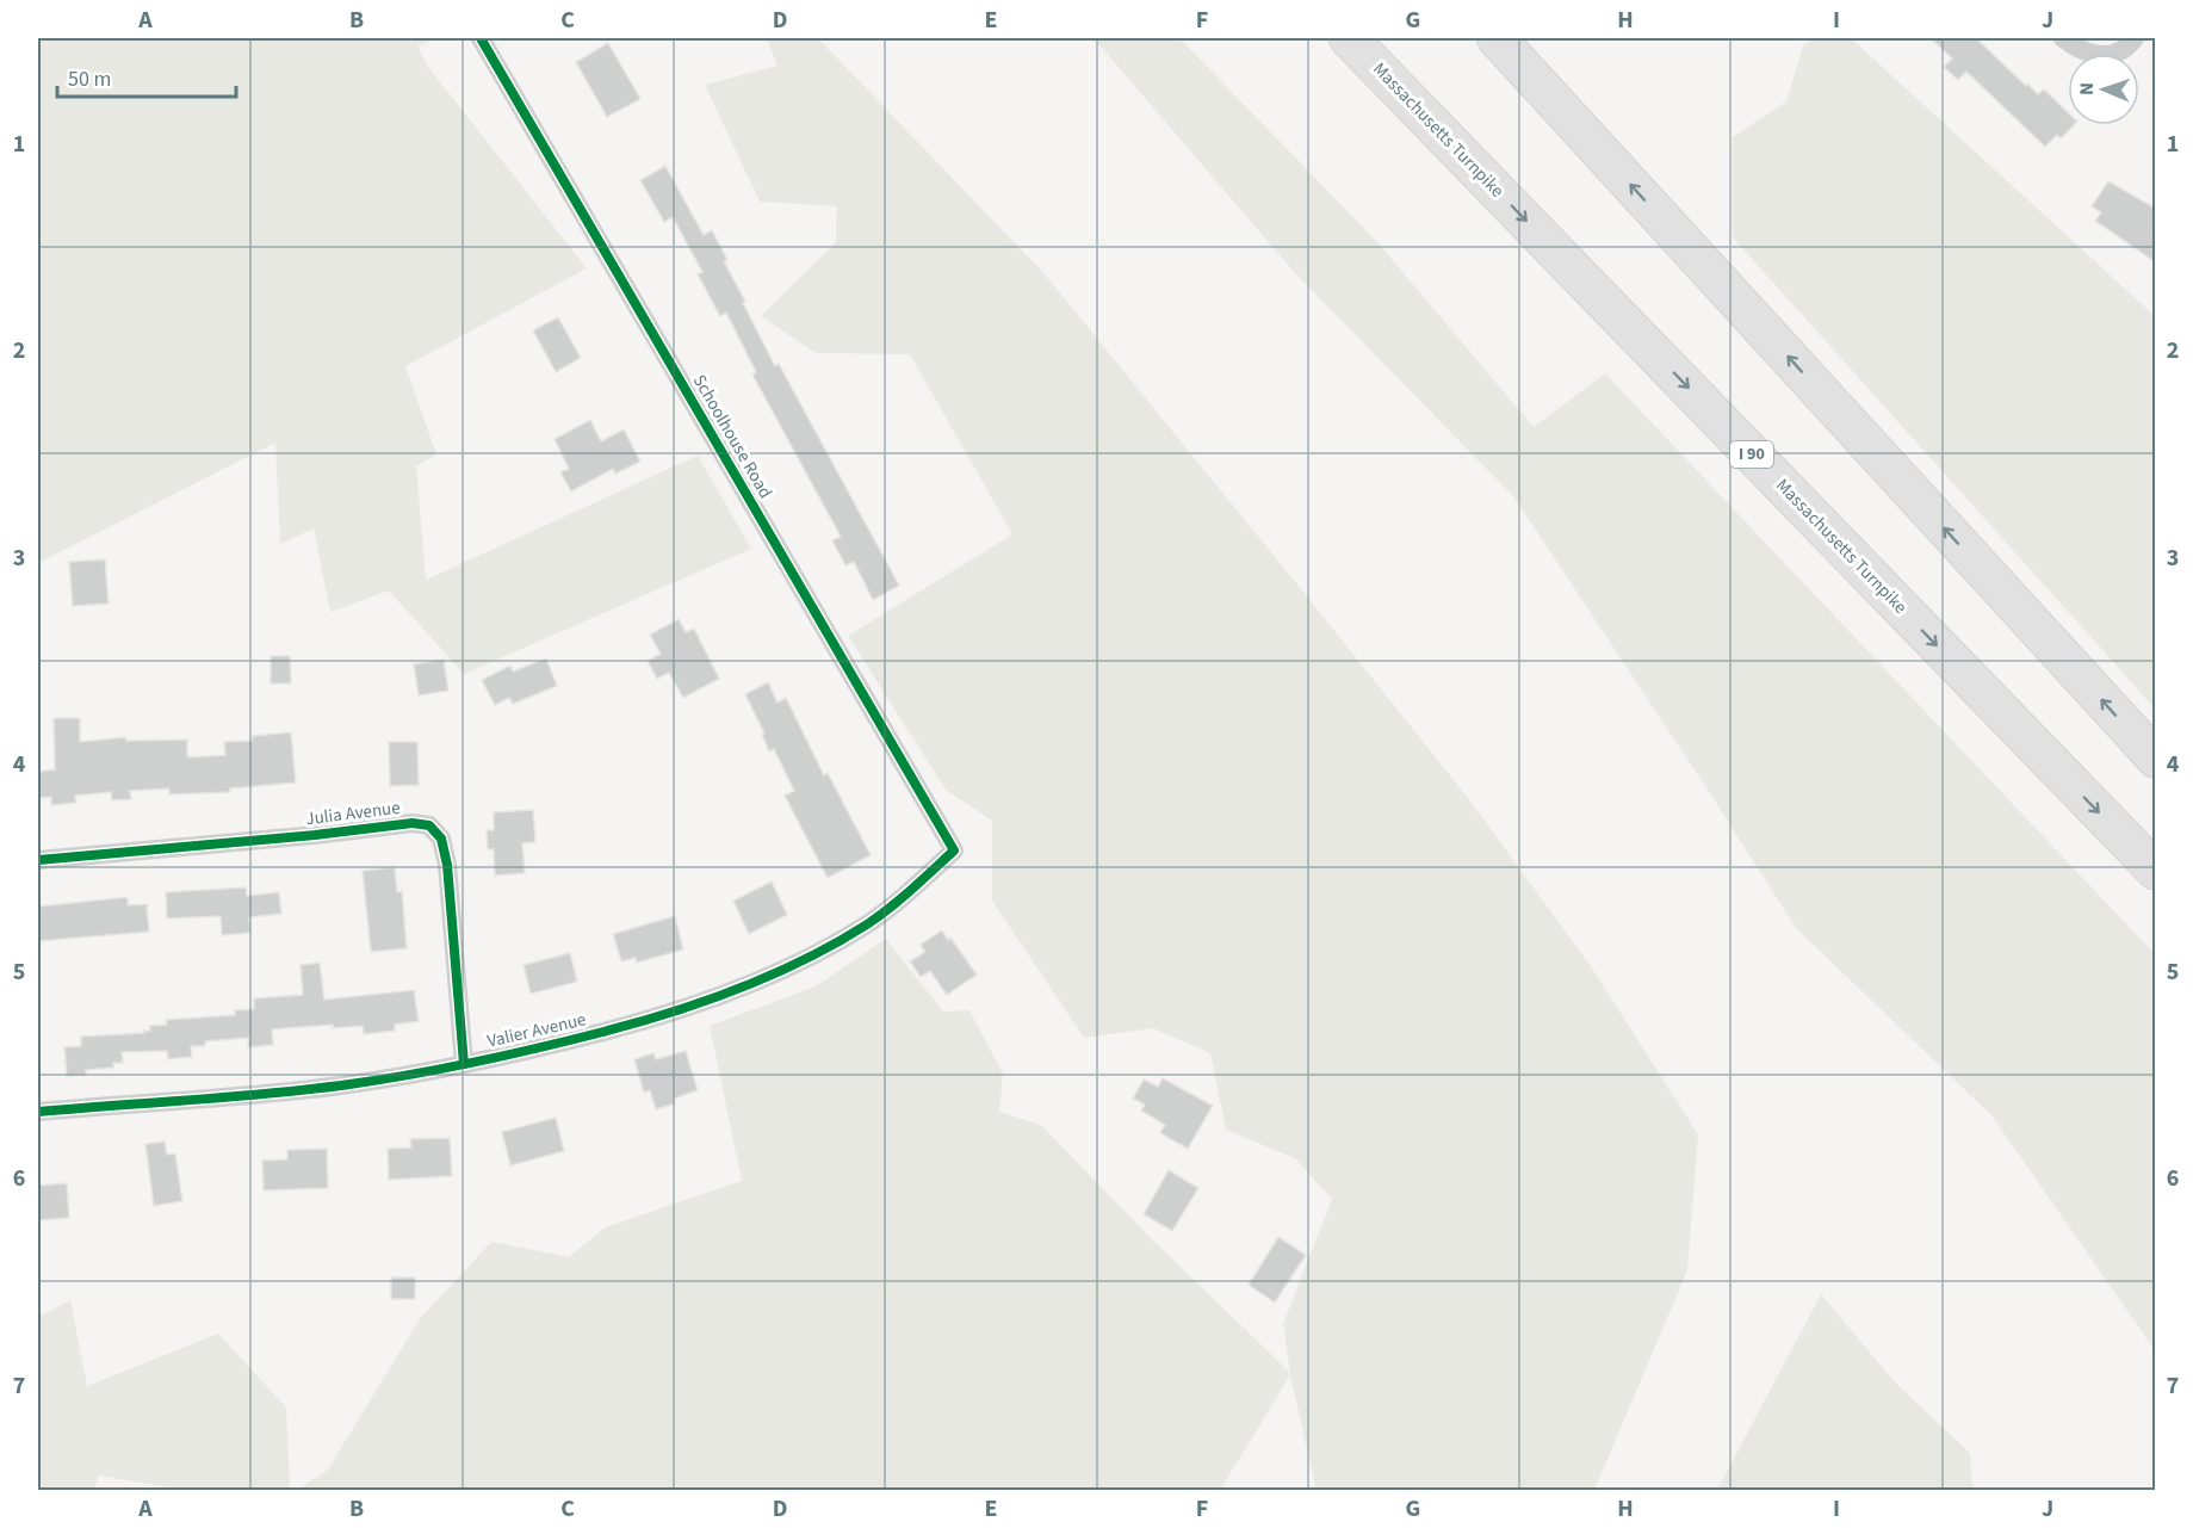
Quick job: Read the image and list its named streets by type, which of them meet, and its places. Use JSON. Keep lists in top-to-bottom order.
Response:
{
  "streets": {
    "highway": ["Massachusetts Turnpike", "I 90"],
    "street": ["Schoolhouse Road", "Julia Avenue", "Valier Avenue"]
  },
  "crossings": [
    ["Schoolhouse Road", "Valier Avenue"],
    ["Julia Avenue", "Valier Avenue"]
  ],
  "scale_bar": "50 m",
  "north": "left",
  "grid": {
    "columns": [
      "A",
      "B",
      "C",
      "D",
      "E",
      "F",
      "G",
      "H",
      "I",
      "J"
    ],
    "rows": [
      "1",
      "2",
      "3",
      "4",
      "5",
      "6",
      "7"
    ]
  }
}
